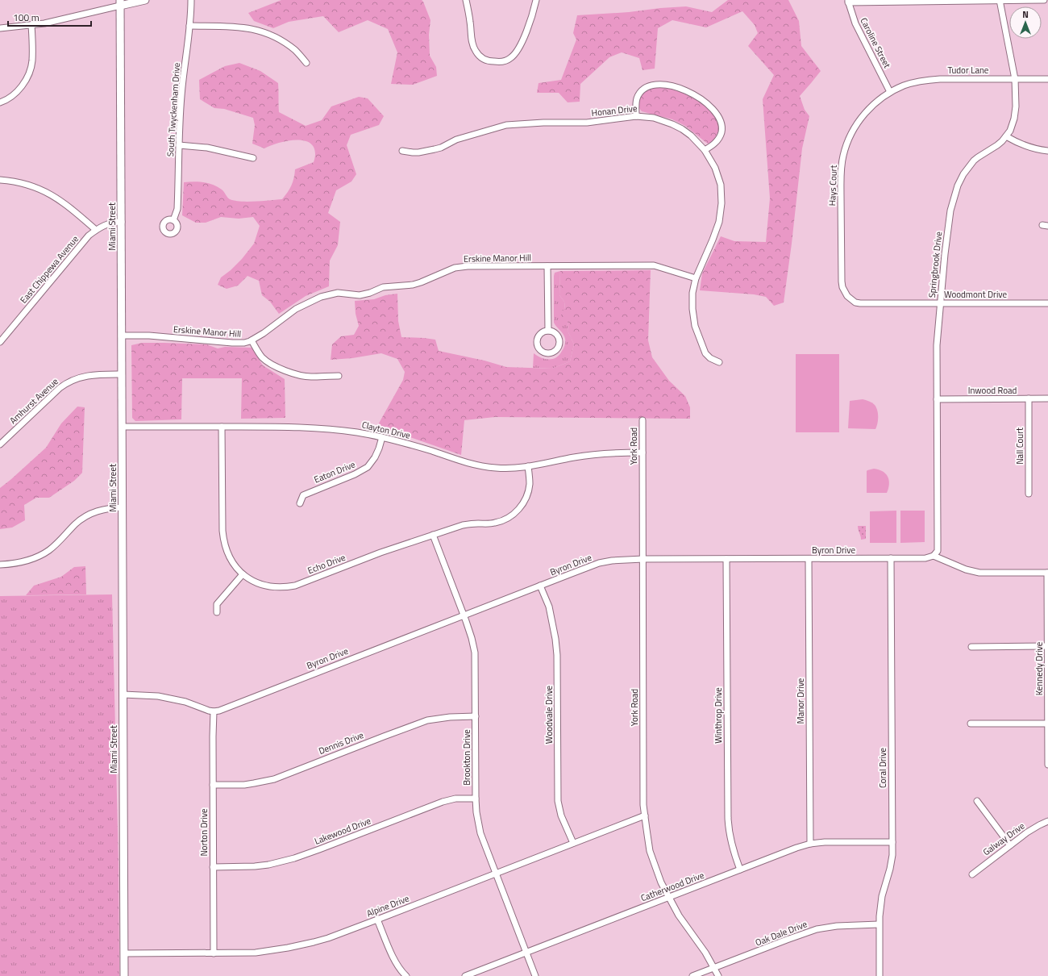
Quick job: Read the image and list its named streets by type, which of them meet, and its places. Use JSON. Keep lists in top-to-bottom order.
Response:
{
  "streets": {
    "street": [
      "Caroline Street",
      "Tudor Lane",
      "South Twyckenham Drive",
      "Honan Drive",
      "Hays Court",
      "Miami Street",
      "Erskine Manor Hill",
      "Springbrook Drive",
      "East Chippewa Avenue",
      "Woodmont Drive",
      "Inwood Road",
      "Amhurst Avenue",
      "Clayton Drive",
      "York Road",
      "Nall Court",
      "Eaton Drive",
      "Byron Drive",
      "Echo Drive",
      "Kennedy Drive",
      "Manor Drive",
      "Woodvale Drive",
      "Winthrop Drive",
      "Dennis Drive",
      "Brookton Drive",
      "Coral Drive",
      "Lakewood Drive",
      "Norton Drive",
      "Galway Drive",
      "Catherwood Drive",
      "Alpine Drive",
      "Oak Dale Drive"
    ]
  },
  "crossings": [
    ["Caroline Street", "Tudor Lane"],
    ["Caroline Street", "Hays Court"],
    ["Tudor Lane", "Hays Court"],
    ["Tudor Lane", "Springbrook Drive"],
    ["Honan Drive", "Erskine Manor Hill"],
    ["Hays Court", "Woodmont Drive"],
    ["Miami Street", "Erskine Manor Hill"],
    ["Miami Street", "East Chippewa Avenue"],
    ["Miami Street", "Amhurst Avenue"],
    ["Miami Street", "Clayton Drive"],
    ["Miami Street", "Alpine Drive"],
    ["Springbrook Drive", "Woodmont Drive"],
    ["Springbrook Drive", "Inwood Road"],
    ["Springbrook Drive", "Byron Drive"],
    ["Inwood Road", "Nall Court"],
    ["Clayton Drive", "York Road"],
    ["Clayton Drive", "Eaton Drive"],
    ["Clayton Drive", "Echo Drive"],
    ["York Road", "Byron Drive"],
    ["York Road", "Catherwood Drive"],
    ["York Road", "Alpine Drive"],
    ["York Road", "Oak Dale Drive"],
    ["Byron Drive", "Kennedy Drive"],
    ["Byron Drive", "Manor Drive"],
    ["Byron Drive", "Woodvale Drive"],
    ["Byron Drive", "Winthrop Drive"],
    ["Byron Drive", "Brookton Drive"],
    ["Byron Drive", "Coral Drive"],
    ["Byron Drive", "Norton Drive"],
    ["Echo Drive", "Brookton Drive"],
    ["Manor Drive", "Catherwood Drive"],
    ["Woodvale Drive", "Alpine Drive"],
    ["Winthrop Drive", "Catherwood Drive"],
    ["Dennis Drive", "Brookton Drive"],
    ["Dennis Drive", "Norton Drive"],
    ["Brookton Drive", "Lakewood Drive"],
    ["Brookton Drive", "Catherwood Drive"],
    ["Brookton Drive", "Alpine Drive"],
    ["Coral Drive", "Catherwood Drive"],
    ["Coral Drive", "Oak Dale Drive"],
    ["Lakewood Drive", "Norton Drive"],
    ["Norton Drive", "Alpine Drive"]
  ],
  "scale_bar": "100 m",
  "north": "top"
}
